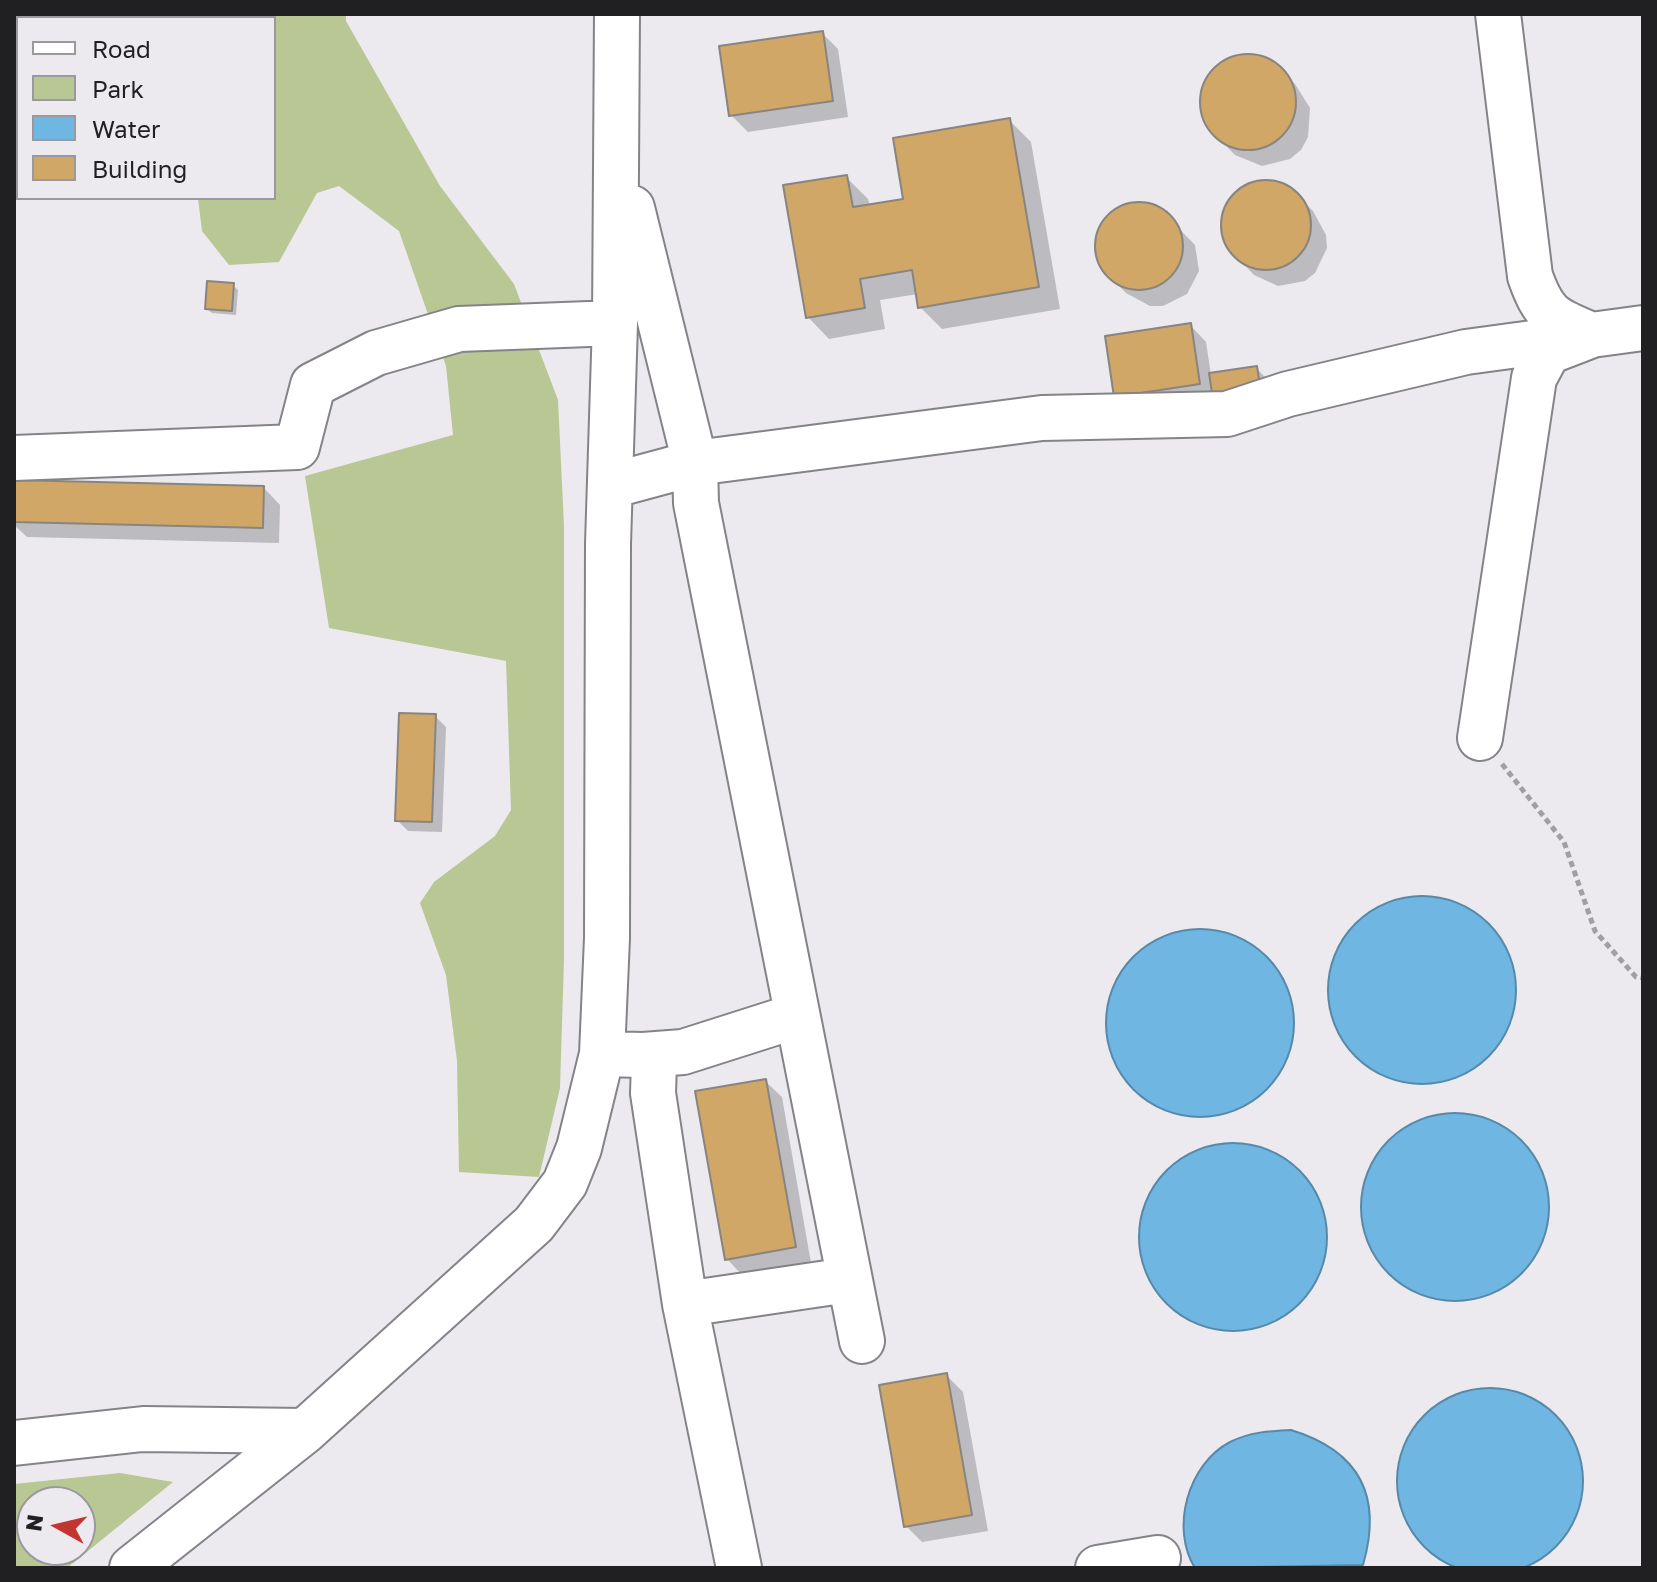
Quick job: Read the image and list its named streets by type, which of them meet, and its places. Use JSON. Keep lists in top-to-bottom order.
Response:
{
  "legend": [
    "Road",
    "Park",
    "Water",
    "Building"
  ],
  "north": "left"
}
